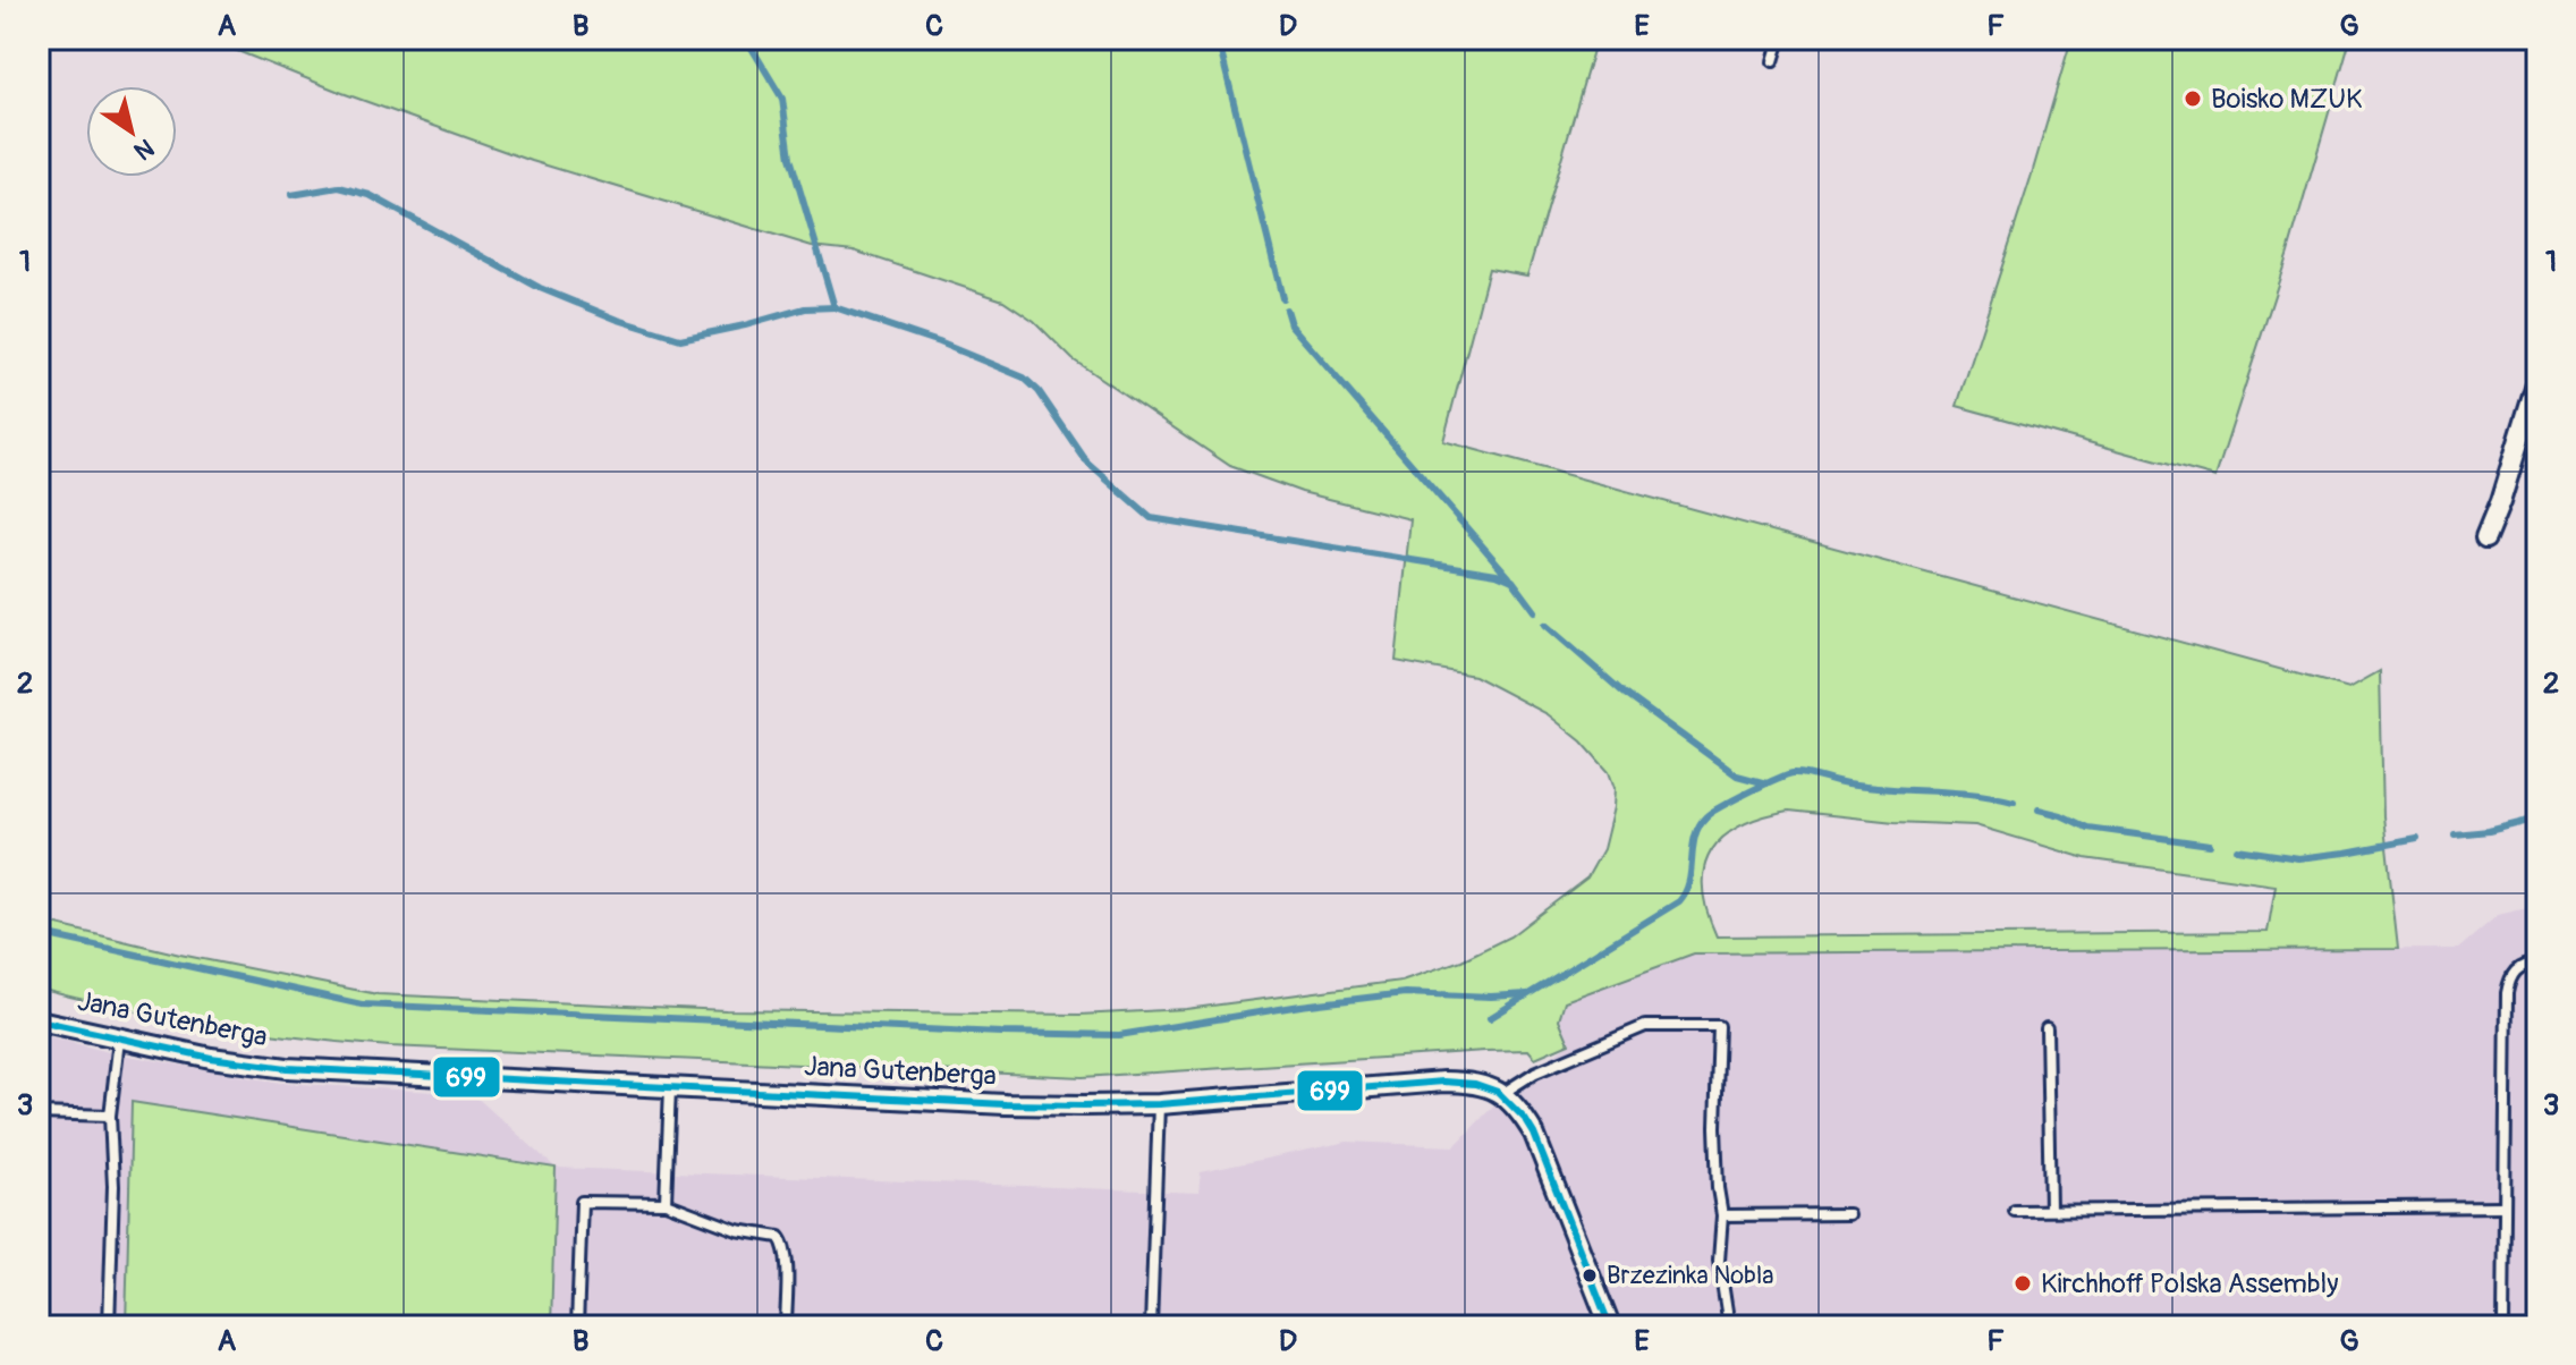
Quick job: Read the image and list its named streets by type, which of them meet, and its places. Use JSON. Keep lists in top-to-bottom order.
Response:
{
  "streets": {
    "street": ["Jana Gutenberga"]
  },
  "places": ["Boisko MZUK", "Brzezinka Nobla", "Kirchhoff Polska Assembly"],
  "lines": ["transit line 699"],
  "north": "bottom right",
  "grid": {
    "columns": [
      "A",
      "B",
      "C",
      "D",
      "E",
      "F",
      "G"
    ],
    "rows": ["1", "2", "3"]
  }
}
